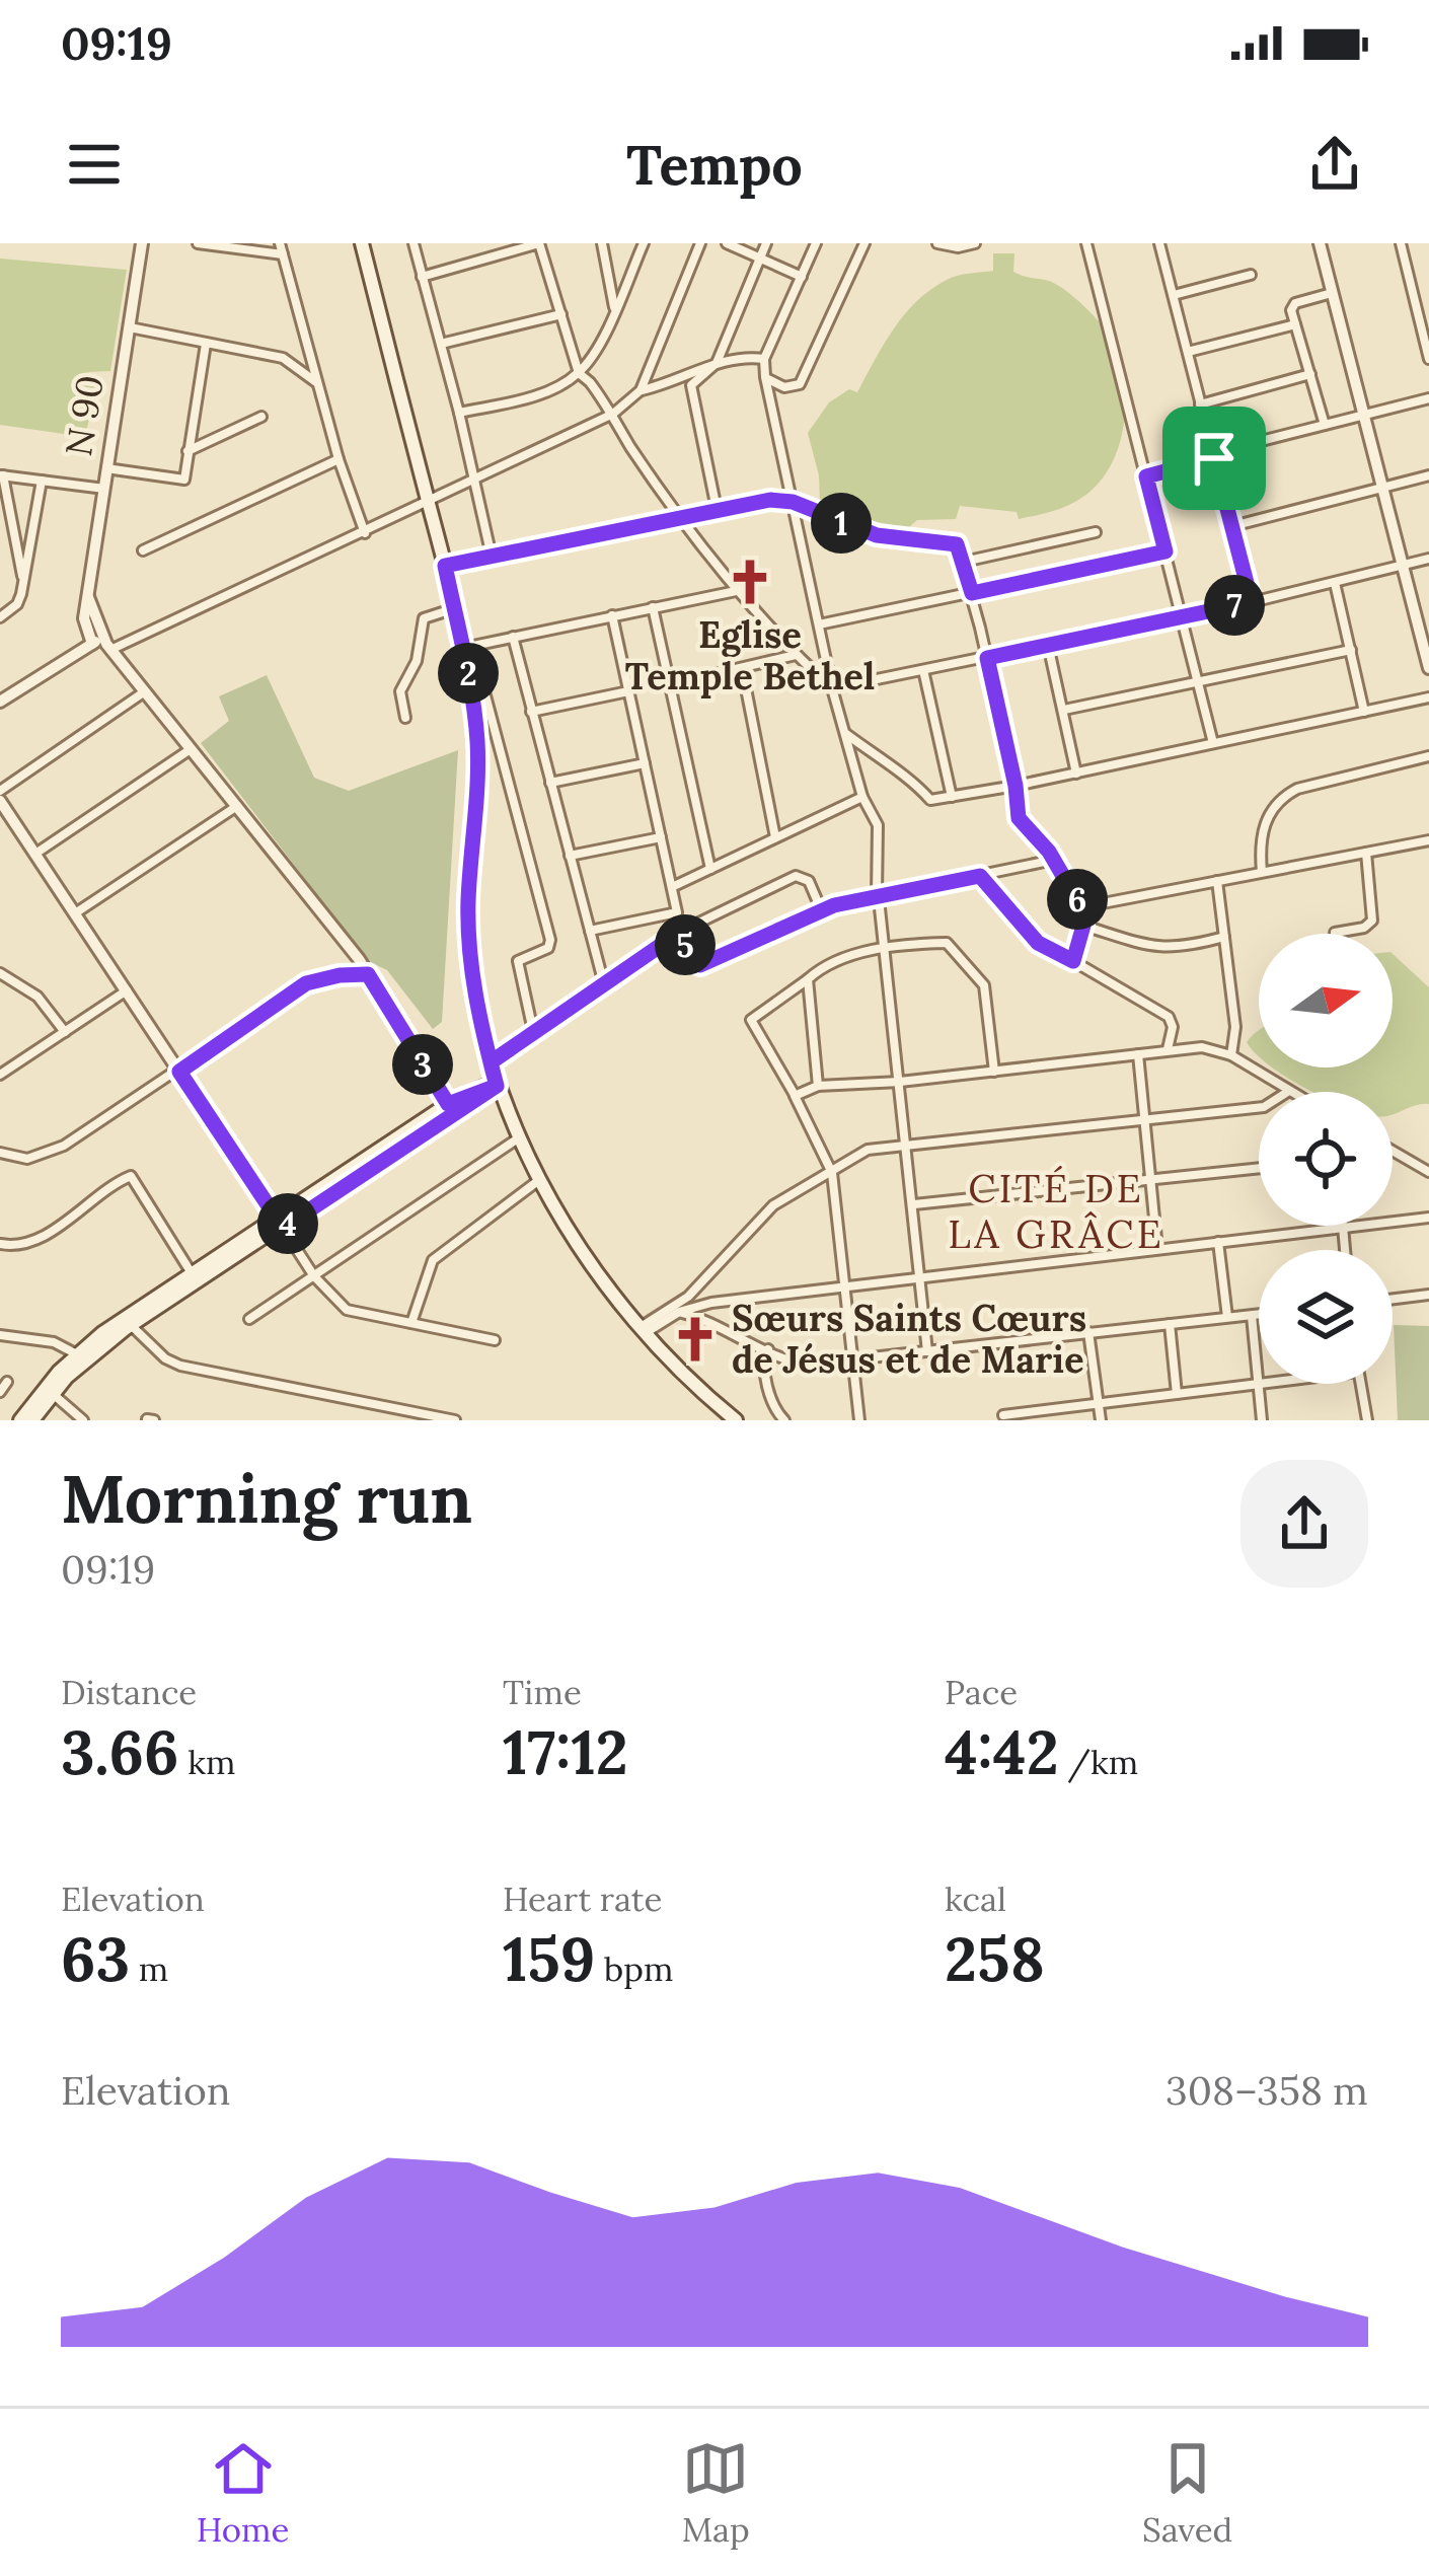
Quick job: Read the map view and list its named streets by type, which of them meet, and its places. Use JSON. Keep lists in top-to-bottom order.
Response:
{
  "streets": {
    "street": ["N 90"]
  },
  "districts": ["CITÉ DE LA GRÂCE"],
  "places": {
    "church": ["Eglise Temple Bethel", "Sœurs Saints Cœurs de Jésus et de Marie"]
  },
  "north": "right",
  "page": {
    "status": "09:19",
    "header": "Tempo",
    "pins": [
      "1",
      "7",
      "2",
      "6",
      "5",
      "3",
      "4"
    ],
    "heading": ["Morning run", "09:19"],
    "stats": [
      ["Distance", "3.66 km"],
      ["Time", "17:12"],
      ["Pace", "4:42 /km"],
      ["Elevation", "63 m"],
      ["Heart rate", "159 bpm"],
      ["kcal", "258"]
    ],
    "chart": ["Elevation", "308–358 m"],
    "tabs": ["Home", "Map", "Saved"]
  }
}
